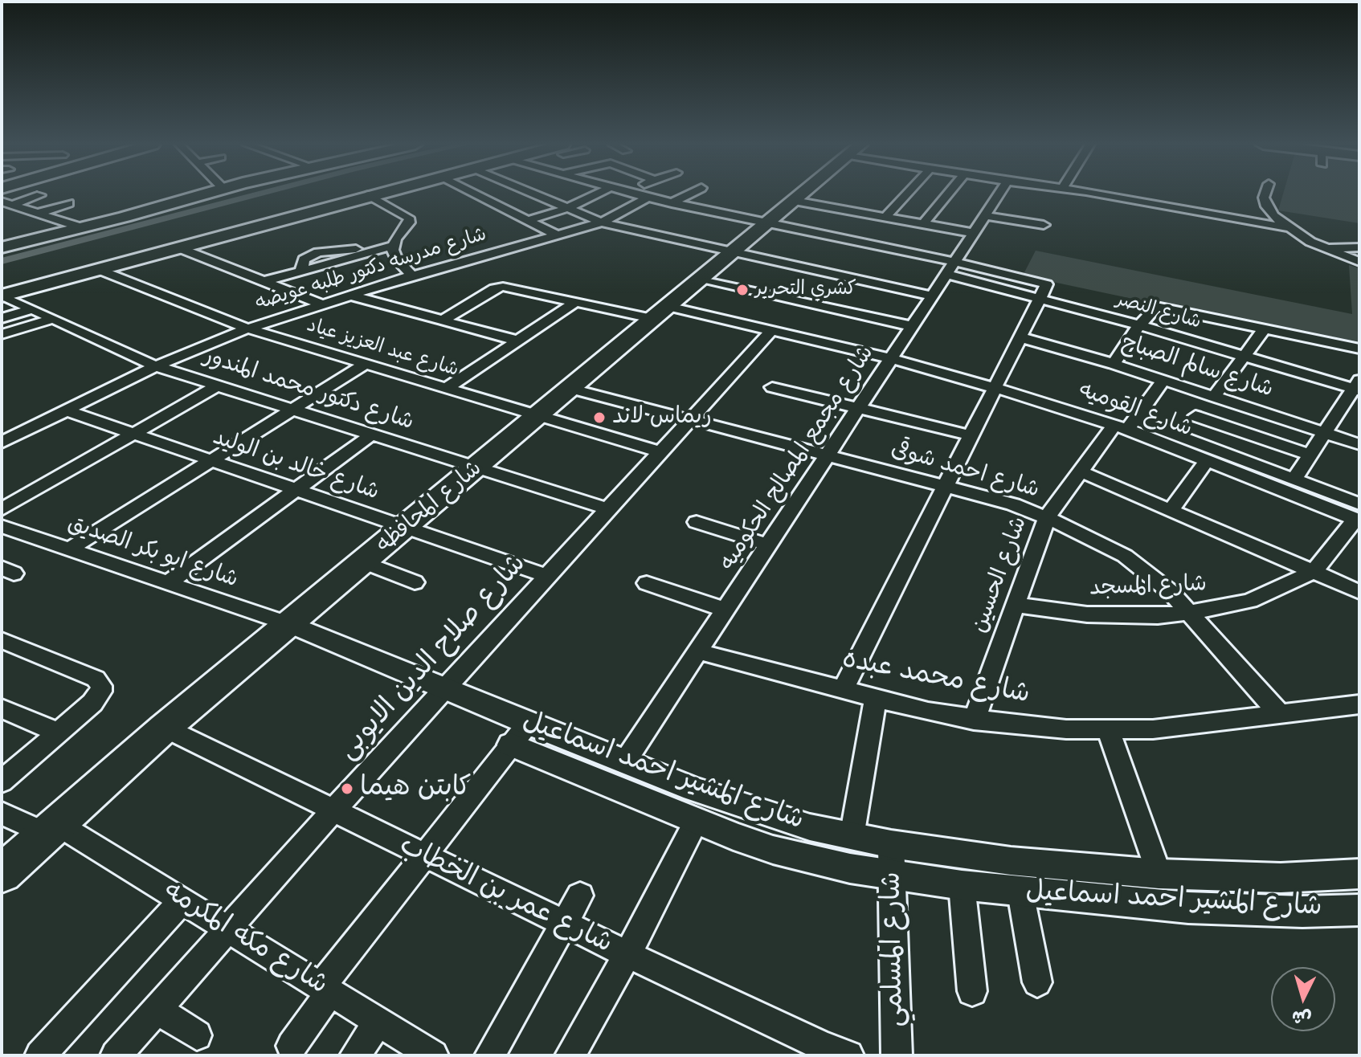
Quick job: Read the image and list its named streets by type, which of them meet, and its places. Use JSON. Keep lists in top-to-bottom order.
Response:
{
  "streets": {
    "main road": ["شارع المحافظه"],
    "street": [
      "شارع مدرسه دكتور طلبه عويضه",
      "شارع النصر",
      "شارع عبد العزيز عياد",
      "شارع سالم الصباح",
      "شارع دكتور محمد المندور",
      "شارع القوميه",
      "شارع مجمع المصالح الحكوميه",
      "شارع خالد بن الوليد",
      "شارع احمد شوقى",
      "شارع ابو بكر الصديق",
      "شارع الحسين",
      "شارع المسجد",
      "شارع صلاح الدين الايوبى",
      "شارع محمد عبده",
      "شارع المشير احمد اسماعيل",
      "شارع عمر بن الخطاب",
      "شارع مكه المكرمه",
      "شارع المسلمي"
    ]
  },
  "crossings": [
    ["شارع مدرسه دكتور طلبه عويضه", "شارع عبد العزيز عياد"],
    ["شارع مدرسه دكتور طلبه عويضه", "شارع دكتور محمد المندور"],
    ["شارع النصر", "شارع مجمع المصالح الحكوميه"],
    ["شارع النصر", "شارع المحافظه"],
    ["شارع عبد العزيز عياد", "شارع المحافظه"],
    ["شارع عبد العزيز عياد", "شارع صلاح الدين الايوبى"],
    ["شارع سالم الصباح", "شارع الحسين"],
    ["شارع دكتور محمد المندور", "شارع المحافظه"],
    ["شارع دكتور محمد المندور", "شارع صلاح الدين الايوبى"],
    ["شارع القوميه", "شارع مجمع المصالح الحكوميه"],
    ["شارع القوميه", "شارع المحافظه"],
    ["شارع القوميه", "شارع الحسين"],
    ["شارع القوميه", "شارع صلاح الدين الايوبى"],
    ["شارع مجمع المصالح الحكوميه", "شارع احمد شوقى"],
    ["شارع مجمع المصالح الحكوميه", "شارع محمد عبده"],
    ["شارع مجمع المصالح الحكوميه", "شارع المشير احمد اسماعيل"],
    ["شارع خالد بن الوليد", "شارع المحافظه"],
    ["شارع خالد بن الوليد", "شارع صلاح الدين الايوبى"],
    ["شارع احمد شوقى", "شارع المحافظه"],
    ["شارع احمد شوقى", "شارع الحسين"],
    ["شارع احمد شوقى", "شارع المسجد"],
    ["شارع احمد شوقى", "شارع صلاح الدين الايوبى"],
    ["شارع احمد شوقى", "شارع محمد عبده"],
    ["شارع المحافظه", "شارع ابو بكر الصديق"],
    ["شارع المحافظه", "شارع المشير احمد اسماعيل"],
    ["شارع المحافظه", "شارع عمر بن الخطاب"],
    ["شارع المحافظه", "شارع مكه المكرمه"],
    ["شارع ابو بكر الصديق", "شارع المشير احمد اسماعيل"],
    ["شارع الحسين", "شارع المسجد"],
    ["شارع الحسين", "شارع محمد عبده"],
    ["شارع صلاح الدين الايوبى", "شارع المشير احمد اسماعيل"],
    ["شارع صلاح الدين الايوبى", "شارع عمر بن الخطاب"],
    ["شارع صلاح الدين الايوبى", "شارع مكه المكرمه"],
    ["شارع المشير احمد اسماعيل", "شارع المسلمي"]
  ],
  "places": ["كشري التحرير", "ريماس لاند", "كابتن هيما"],
  "north": "bottom"
}
